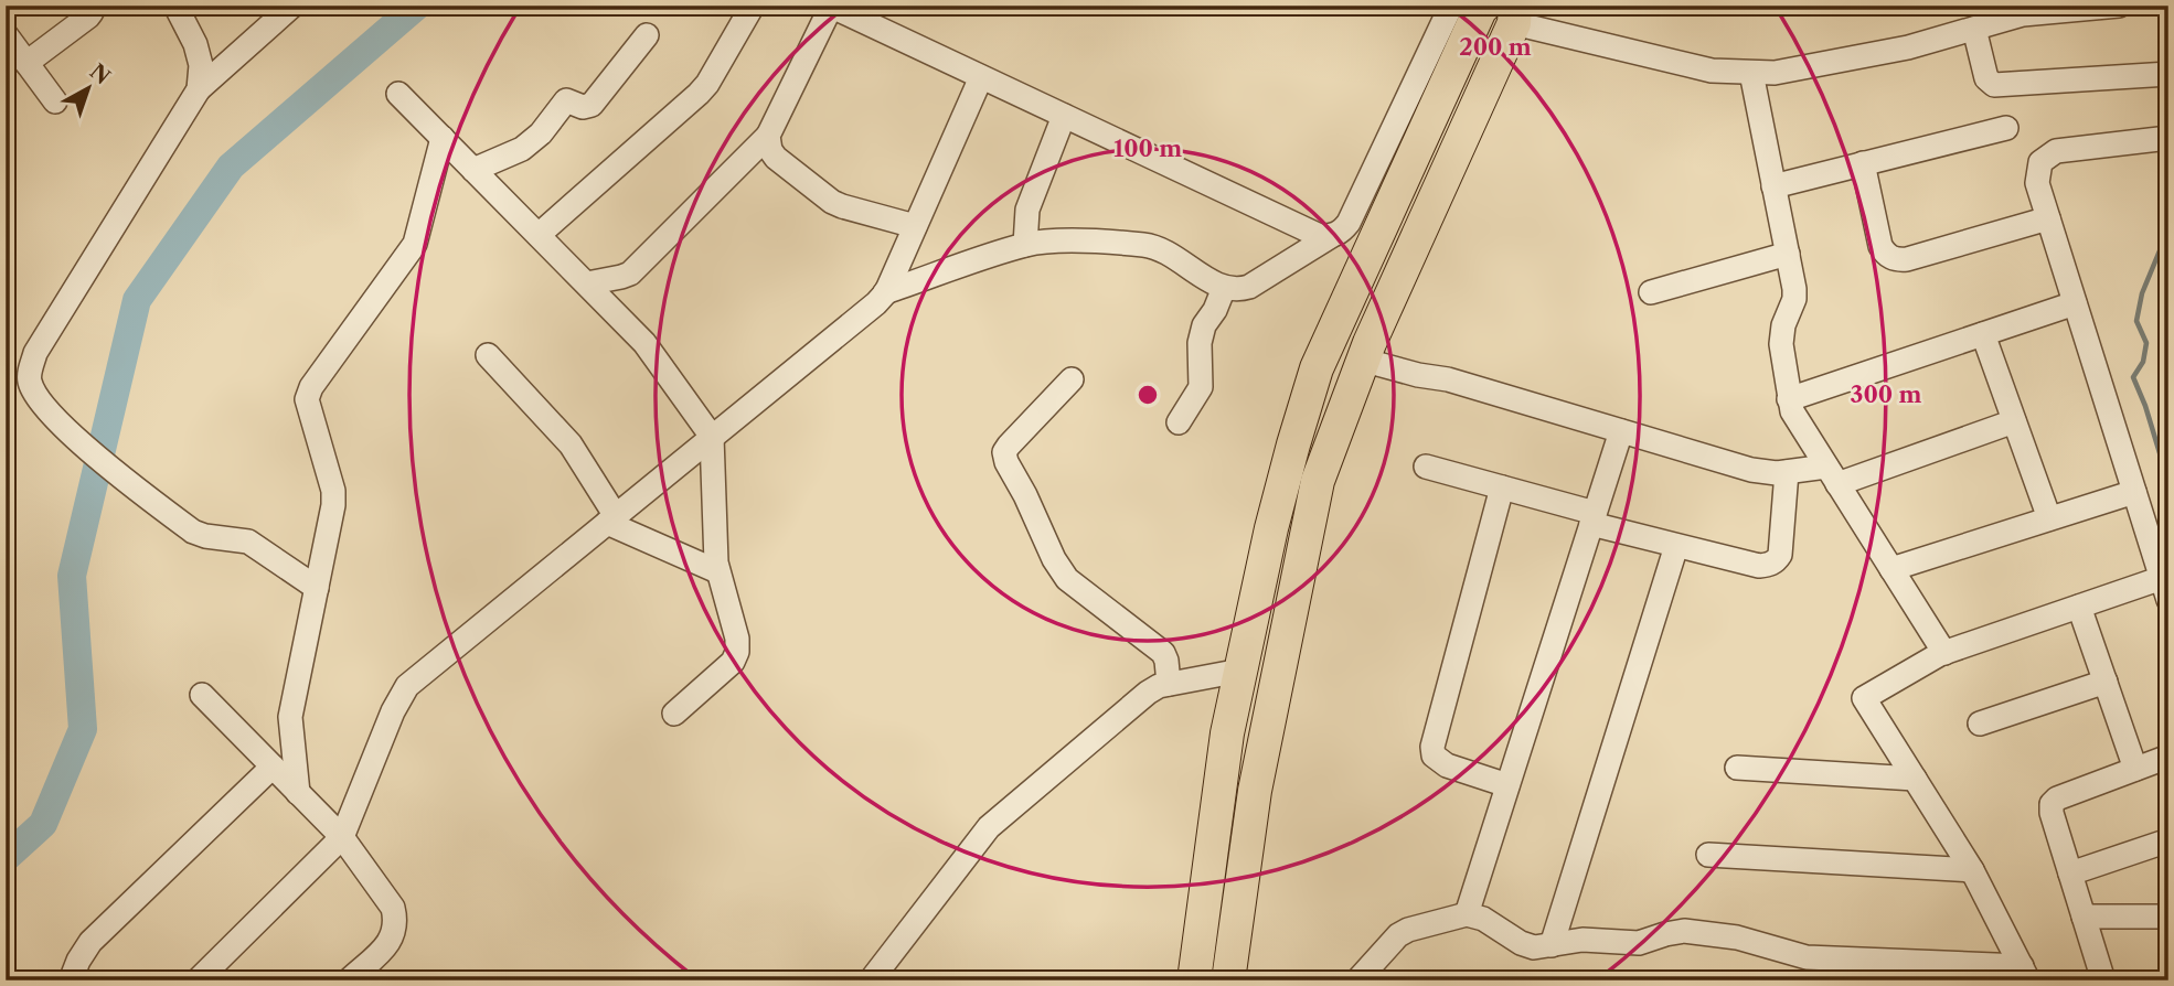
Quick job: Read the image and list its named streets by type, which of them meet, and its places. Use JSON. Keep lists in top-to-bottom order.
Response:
{
  "north": "top right",
  "rings": ["200 m", "100 m", "300 m"]
}
